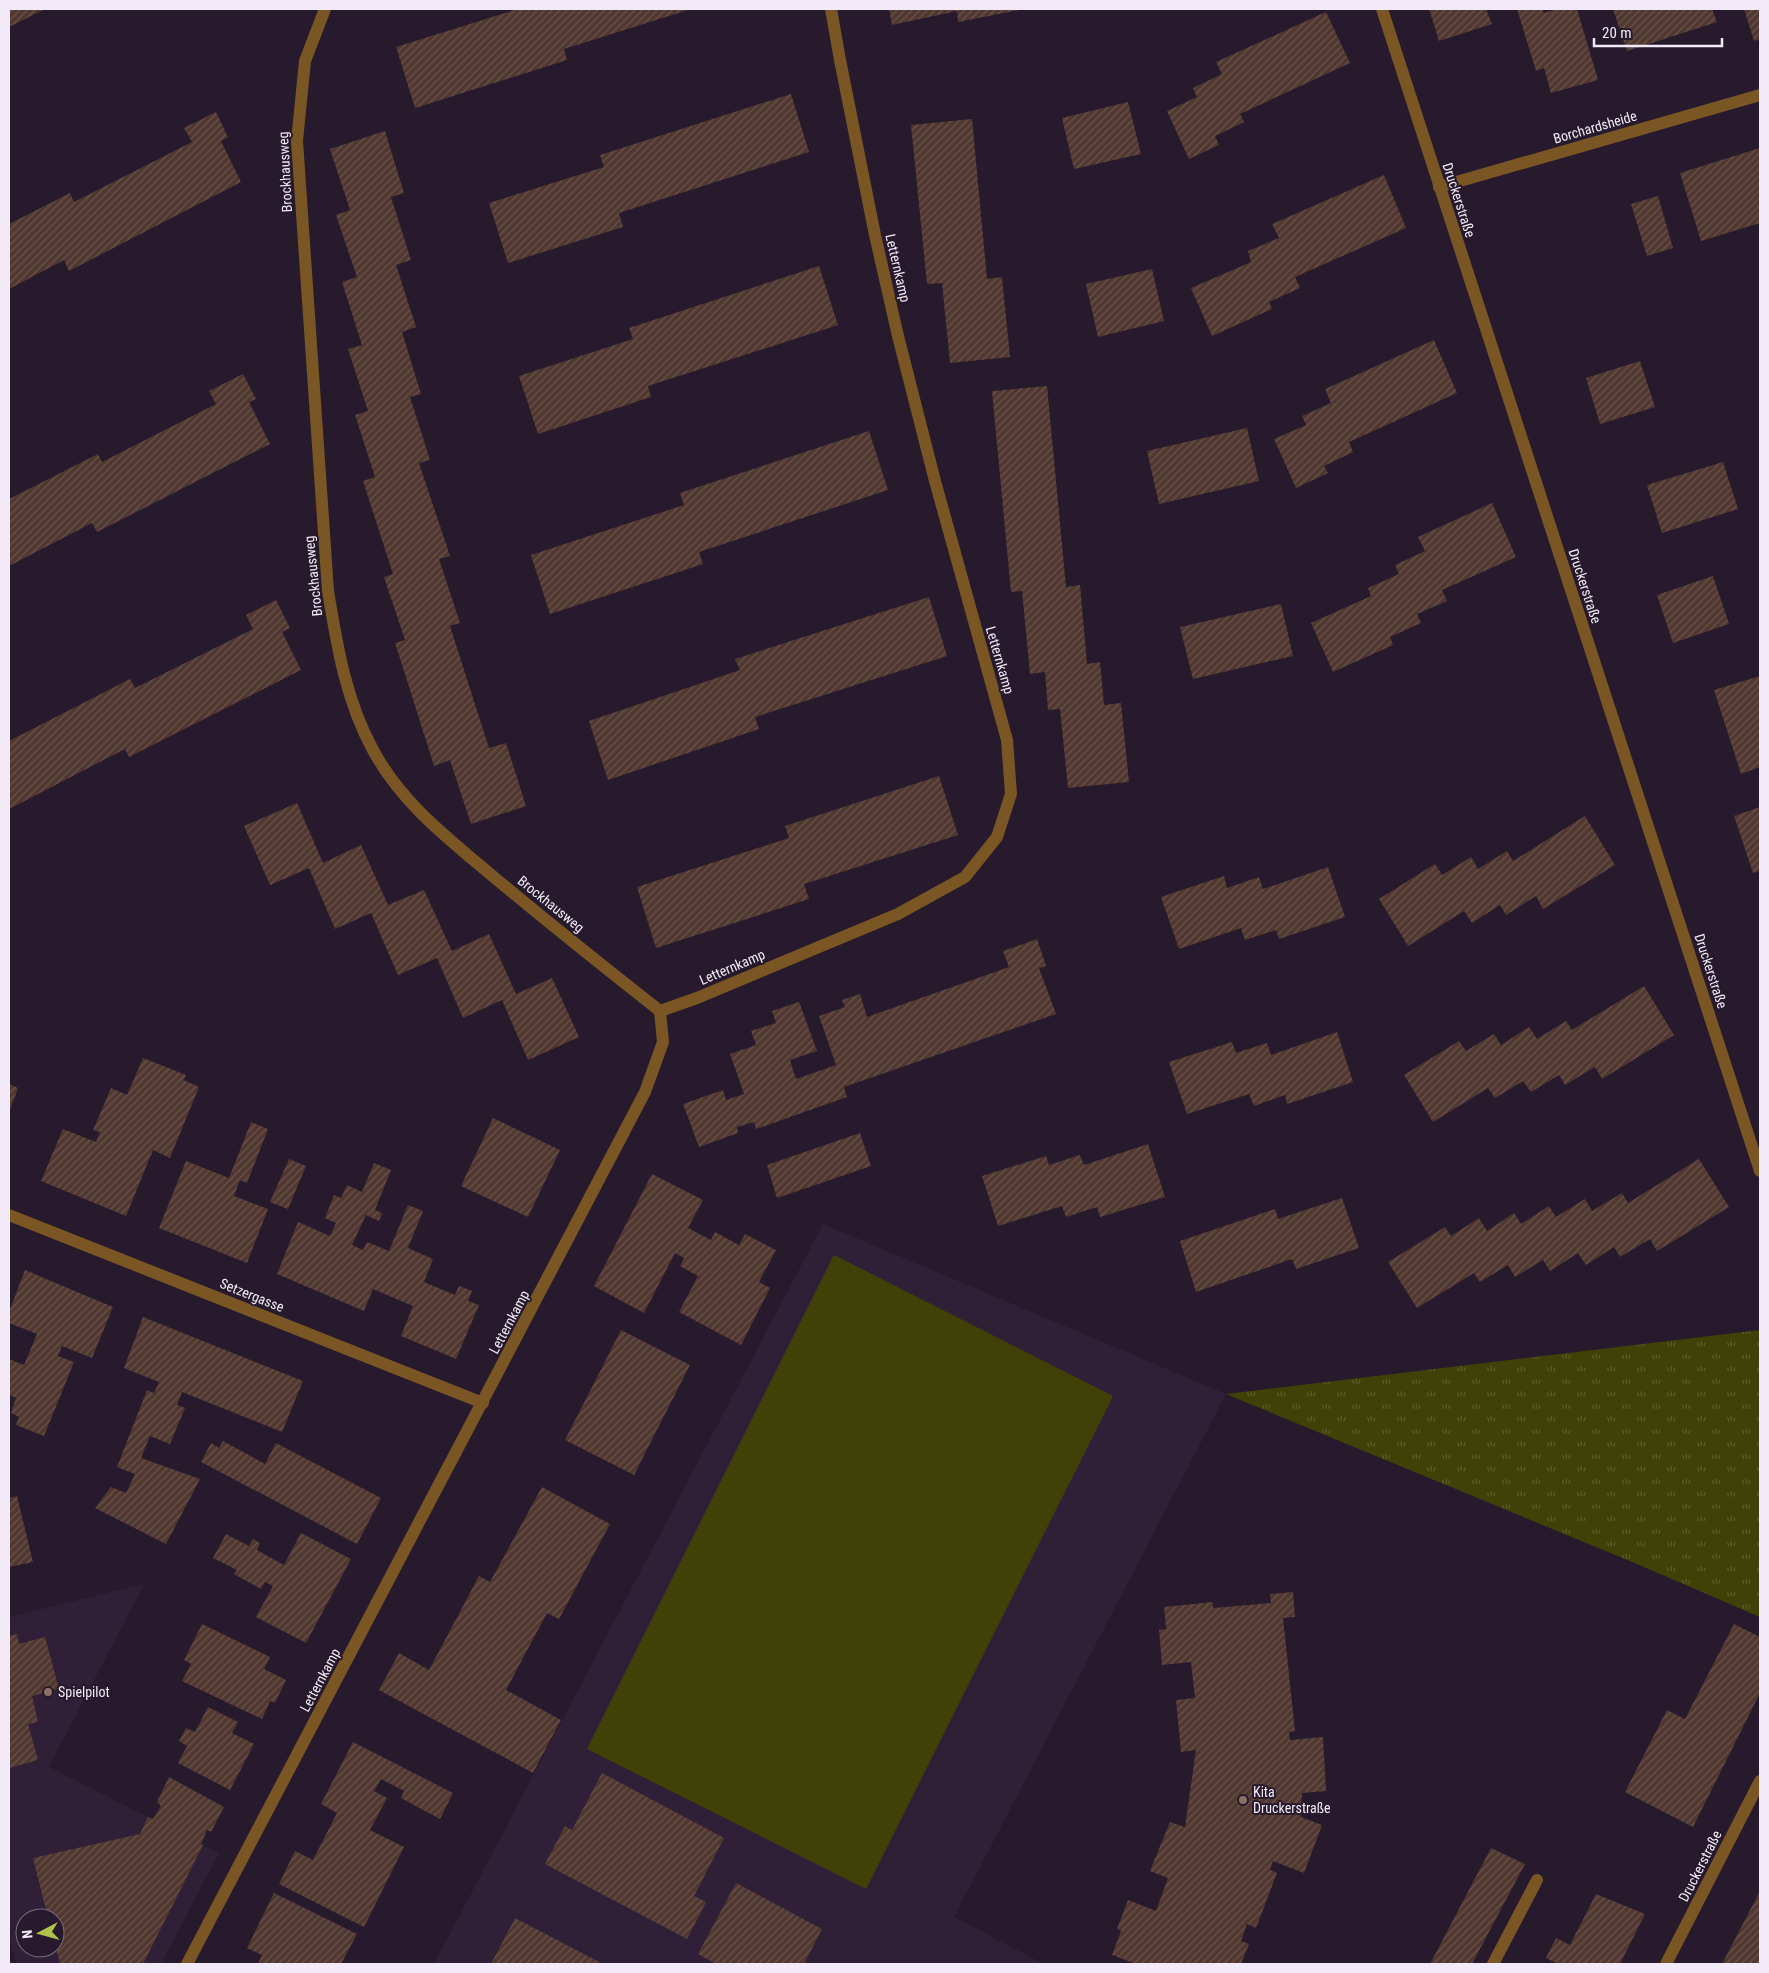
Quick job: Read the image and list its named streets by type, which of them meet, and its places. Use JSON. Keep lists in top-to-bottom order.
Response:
{
  "streets": {
    "street": [
      "Borchardsheide",
      "Brockhausweg",
      "Druckerstraße",
      "Letternkamp",
      "Setzergasse"
    ]
  },
  "crossings": [
    ["Borchardsheide", "Druckerstraße"],
    ["Brockhausweg", "Letternkamp"],
    ["Letternkamp", "Setzergasse"]
  ],
  "places": ["Spielpilot", "Kita Druckerstraße"],
  "scale_bar": "20 m",
  "north": "left"
}
